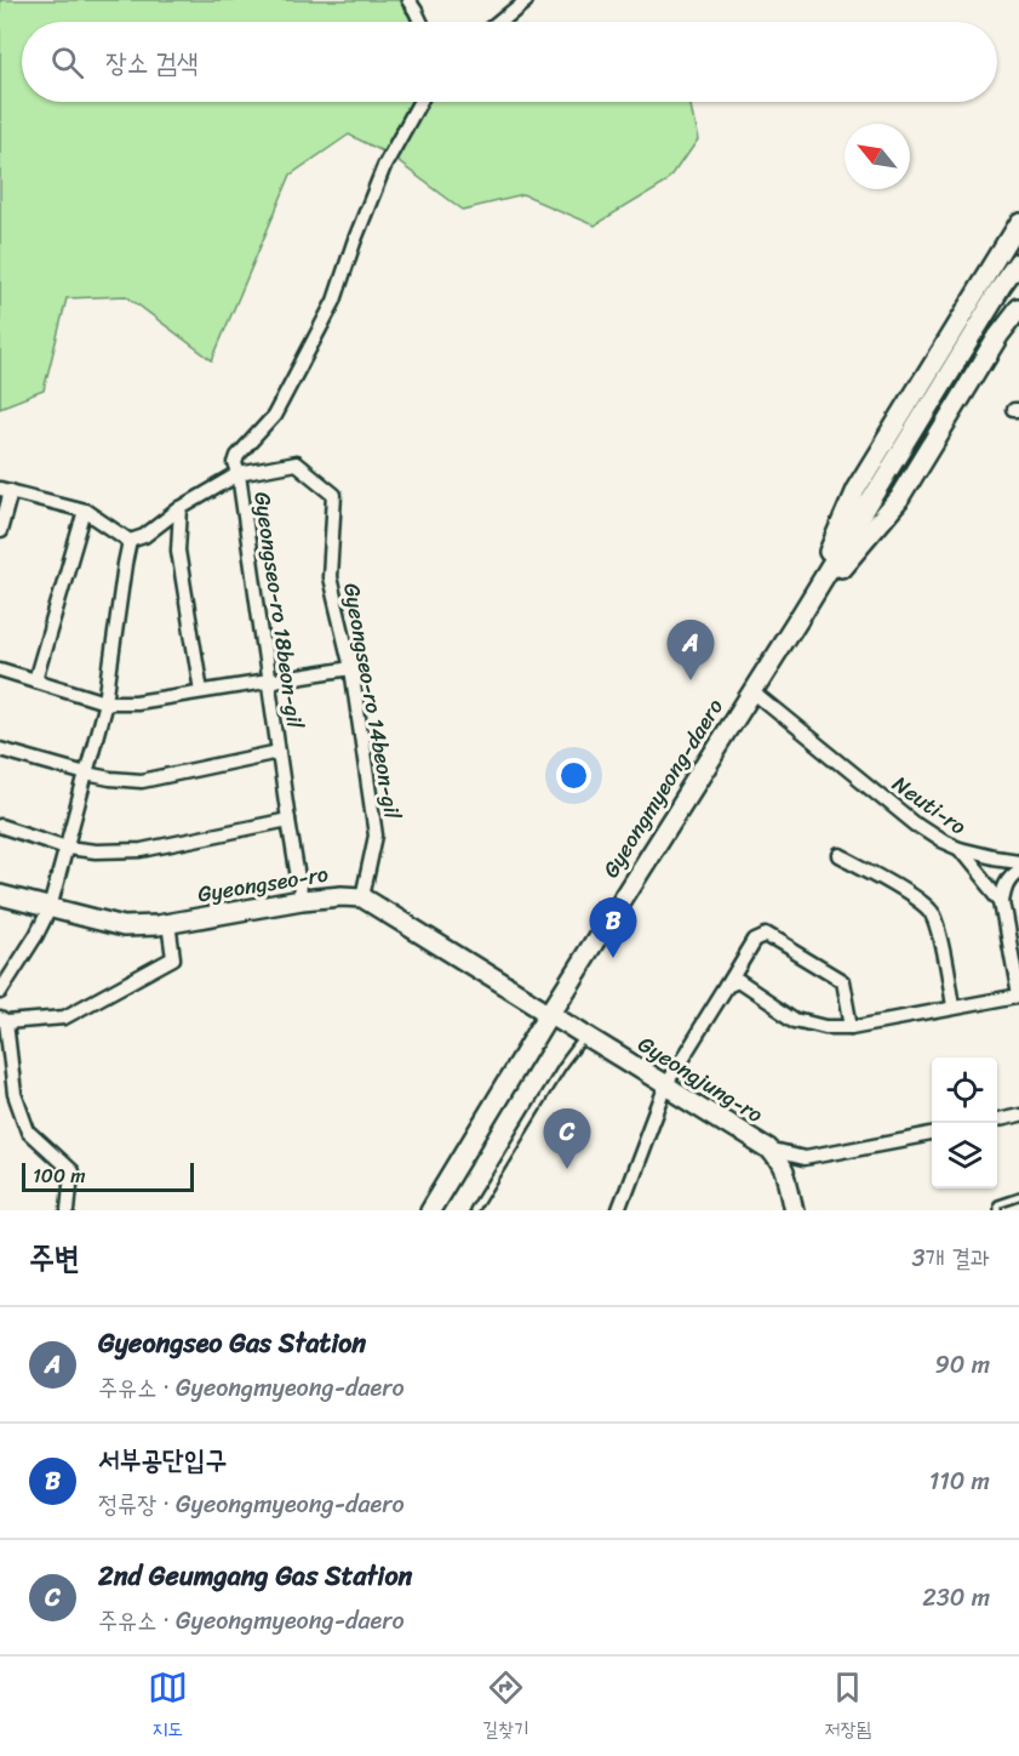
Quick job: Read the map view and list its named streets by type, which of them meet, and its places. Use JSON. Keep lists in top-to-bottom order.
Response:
{
  "streets": {
    "main road": ["Gyeongmyeong-daero", "Gyeongseo-ro", "Gyeongjung-ro"],
    "street": ["Gyeongseo-ro 18beon-gil", "Gyeongseo-ro 14beon-gil", "Neuti-ro"]
  },
  "crossings": [
    ["Gyeongseo-ro 18beon-gil", "Gyeongseo-ro 14beon-gil"],
    ["Gyeongseo-ro 18beon-gil", "Gyeongseo-ro"],
    ["Gyeongseo-ro 14beon-gil", "Gyeongseo-ro"],
    ["Gyeongmyeong-daero", "Neuti-ro"],
    ["Gyeongmyeong-daero", "Gyeongjung-ro"]
  ],
  "scale_bar": "100 m",
  "north": "top left",
  "page": {
    "search": "장소 검색",
    "pins": ["A", "B", "C"],
    "scale": "100 m",
    "heading": ["주변", "3개 결과"],
    "list": [
      {
        "mark": "A",
        "name": "Gyeongseo Gas Station",
        "note": "주유소 · Gyeongmyeong-daero",
        "value": "90 m"
      },
      {
        "mark": "B",
        "name": "서부공단입구",
        "note": "정류장 · Gyeongmyeong-daero",
        "value": "110 m"
      },
      {
        "mark": "C",
        "name": "2nd Geumgang Gas Station",
        "note": "주유소 · Gyeongmyeong-daero",
        "value": "230 m"
      }
    ],
    "nav": ["지도", "길찾기", "저장됨"]
  }
}
